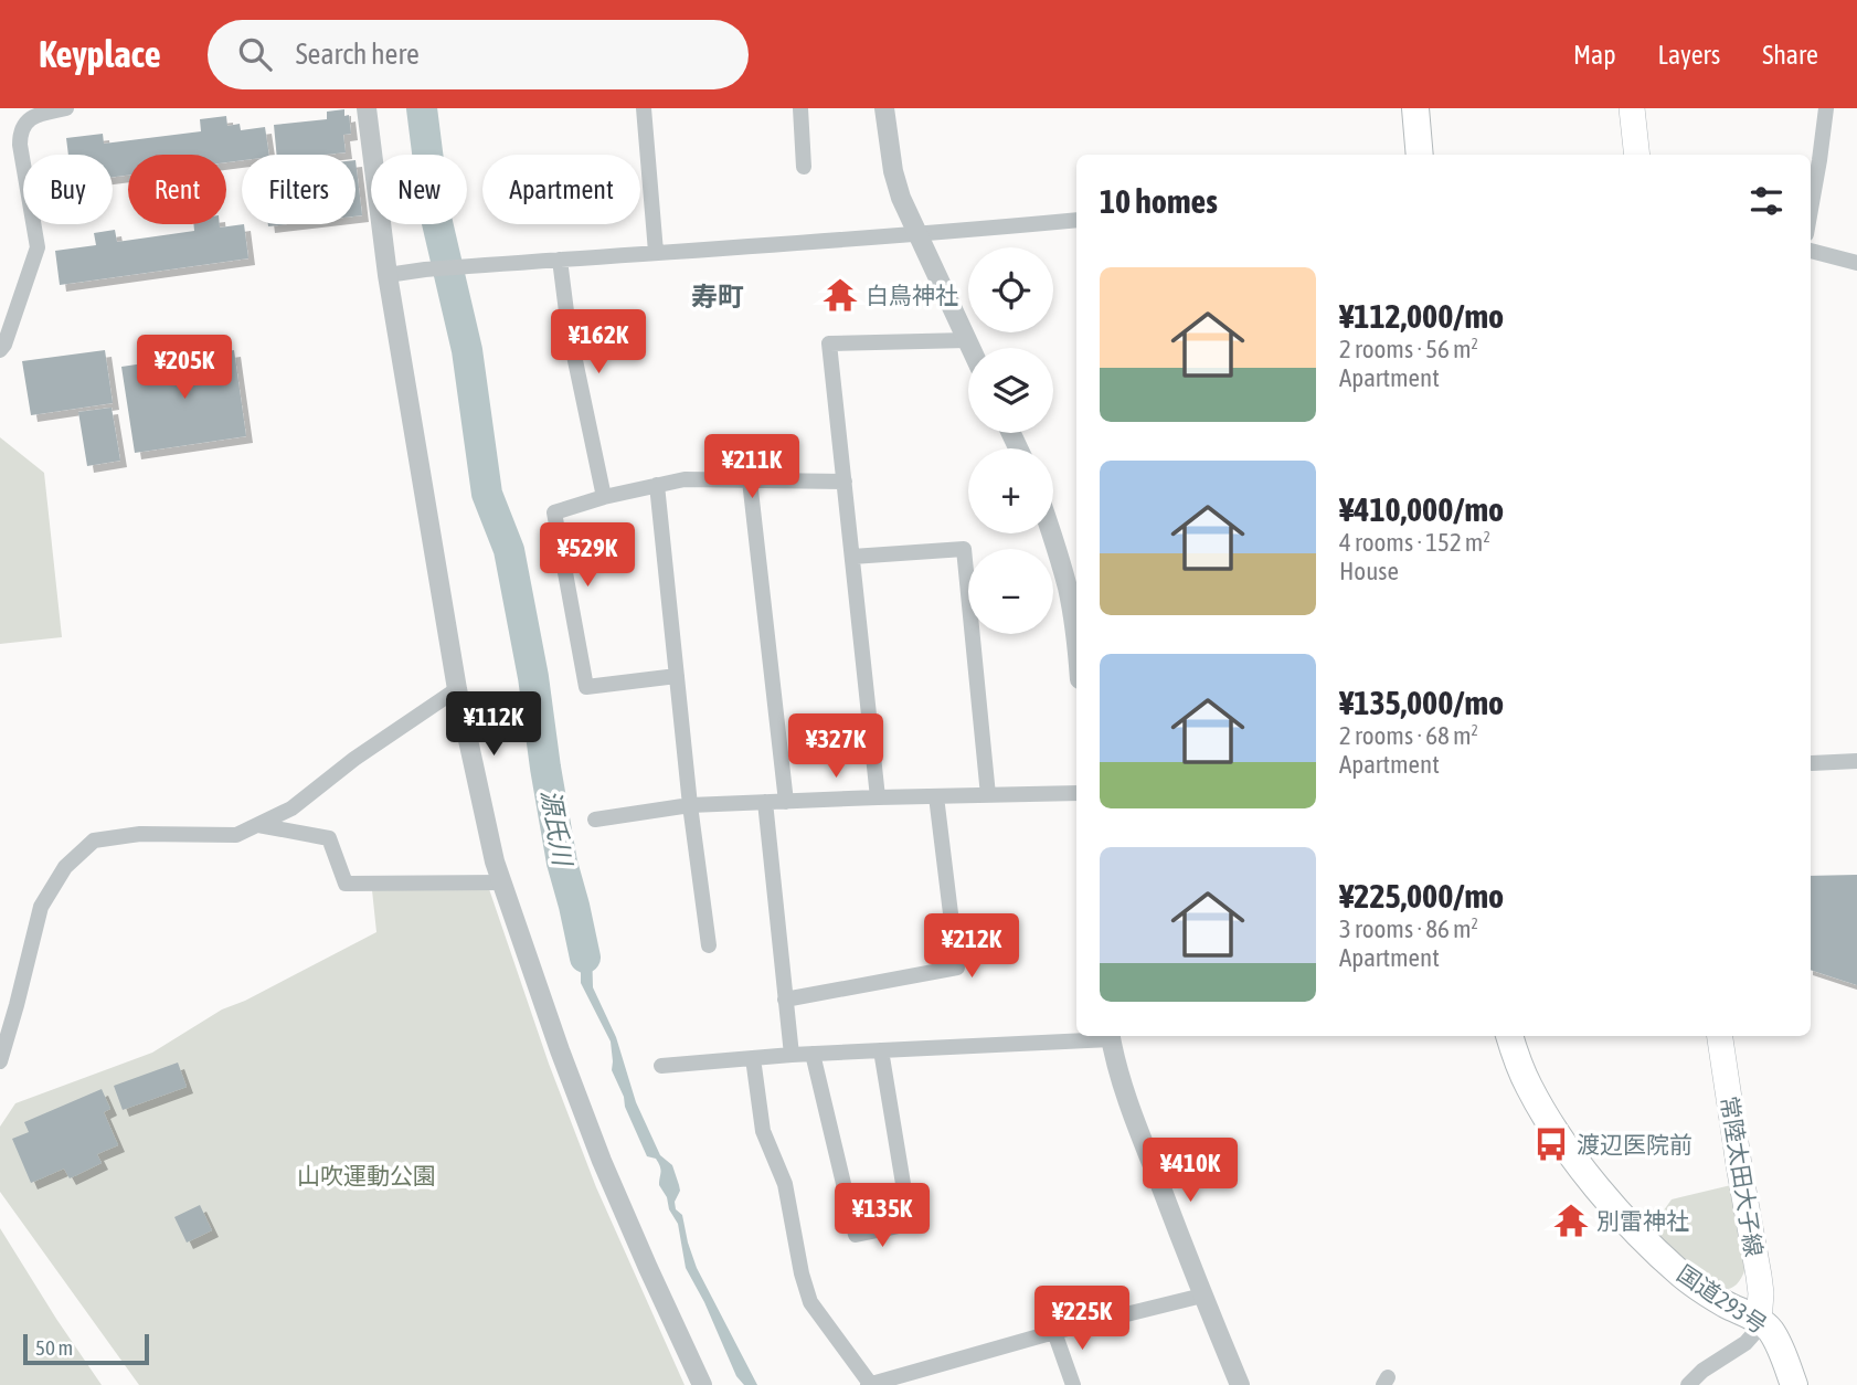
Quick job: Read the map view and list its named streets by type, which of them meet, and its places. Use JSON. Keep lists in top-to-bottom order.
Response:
{
  "streets": {
    "highway": ["国道293号"],
    "main road": ["常陸太田大子線"]
  },
  "crossings": [
    ["常陸太田大子線", "国道293号"]
  ],
  "districts": ["寿町"],
  "water": ["源氏川"],
  "parks": ["山吹運動公園"],
  "places": {
    "temple": ["白鳥神社", "別雷神社"],
    "bus stop": ["渡辺医院前"]
  },
  "scale_bar": "50 m",
  "page": {
    "header": "Keyplace",
    "search": "Search here",
    "nav": ["Map", "Layers", "Share"],
    "chip": [
      "Buy",
      "Rent",
      "Filters",
      "New",
      "Apartment"
    ],
    "heading": "10 homes",
    "map_buttons": ["+", "−"],
    "list": [
      {
        "name": "¥112,000/mo",
        "note": "2 rooms · 56 m² · Apartment"
      },
      {
        "name": "¥410,000/mo",
        "note": "4 rooms · 152 m² · House"
      },
      {
        "name": "¥135,000/mo",
        "note": "2 rooms · 68 m² · Apartment"
      },
      {
        "name": "¥225,000/mo",
        "note": "3 rooms · 86 m² · Apartment"
      }
    ],
    "price": [
      "¥162K",
      "¥205K",
      "¥211K",
      "¥529K",
      "¥112K",
      "¥327K",
      "¥212K",
      "¥410K",
      "¥135K",
      "¥225K"
    ],
    "scale": "50 m"
  }
}
